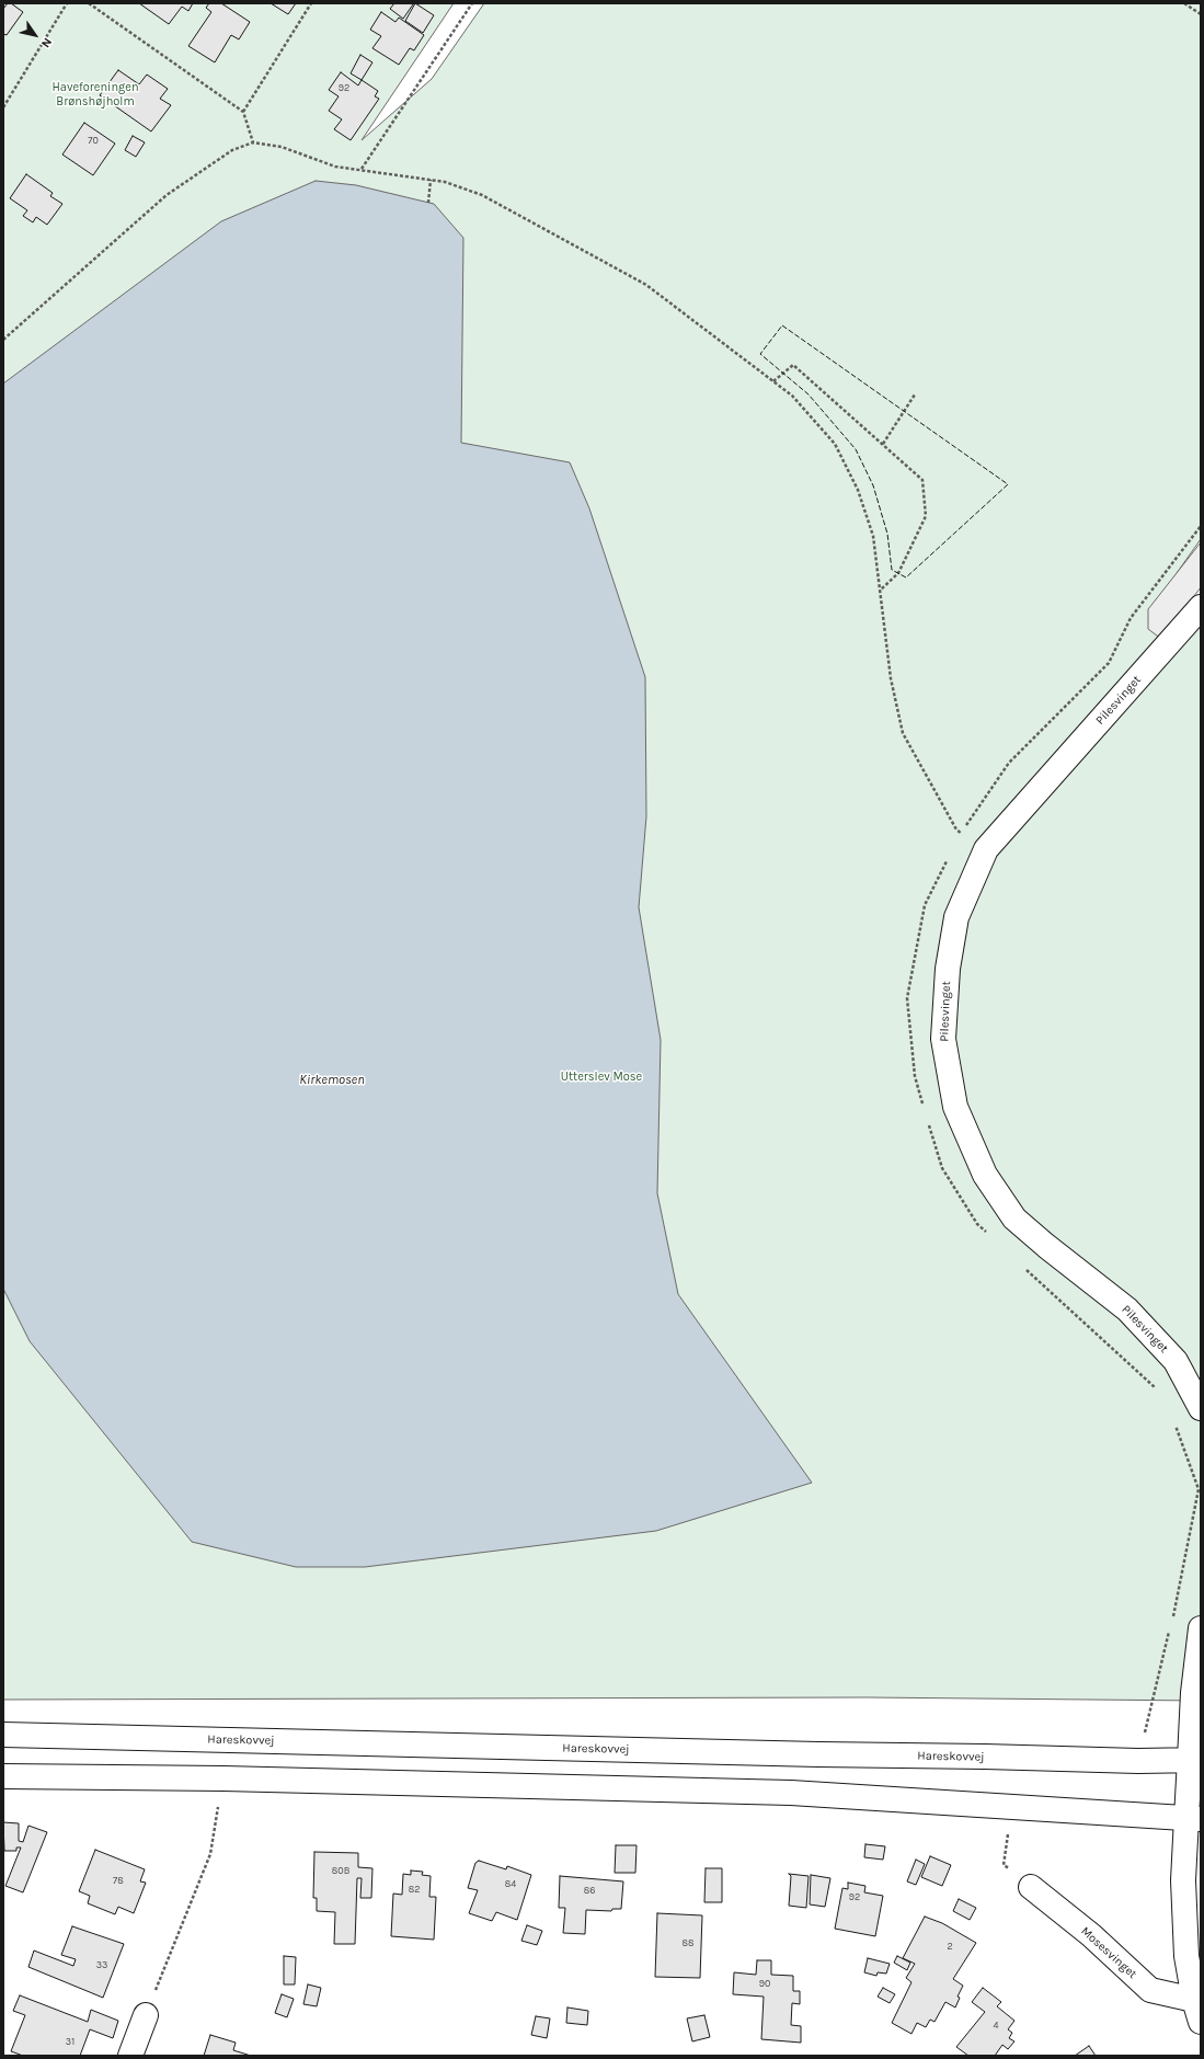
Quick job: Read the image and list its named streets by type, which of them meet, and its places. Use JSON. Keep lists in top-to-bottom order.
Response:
{
  "streets": {
    "main road": ["Pilesvinget", "Hareskovvej", "Mosesvinget"]
  },
  "crossings": [
    ["Hareskovvej", "Mosesvinget"]
  ],
  "water": ["Kirkemosen"],
  "parks": ["Haveforeningen Brønshøjholm", "Utterslev Mose"],
  "house_numbers": [
    "92",
    "70",
    "80B",
    "78",
    "84",
    "82",
    "86",
    "92",
    "88",
    "2",
    "33",
    "90",
    "4",
    "31"
  ],
  "north": "bottom right"
}
